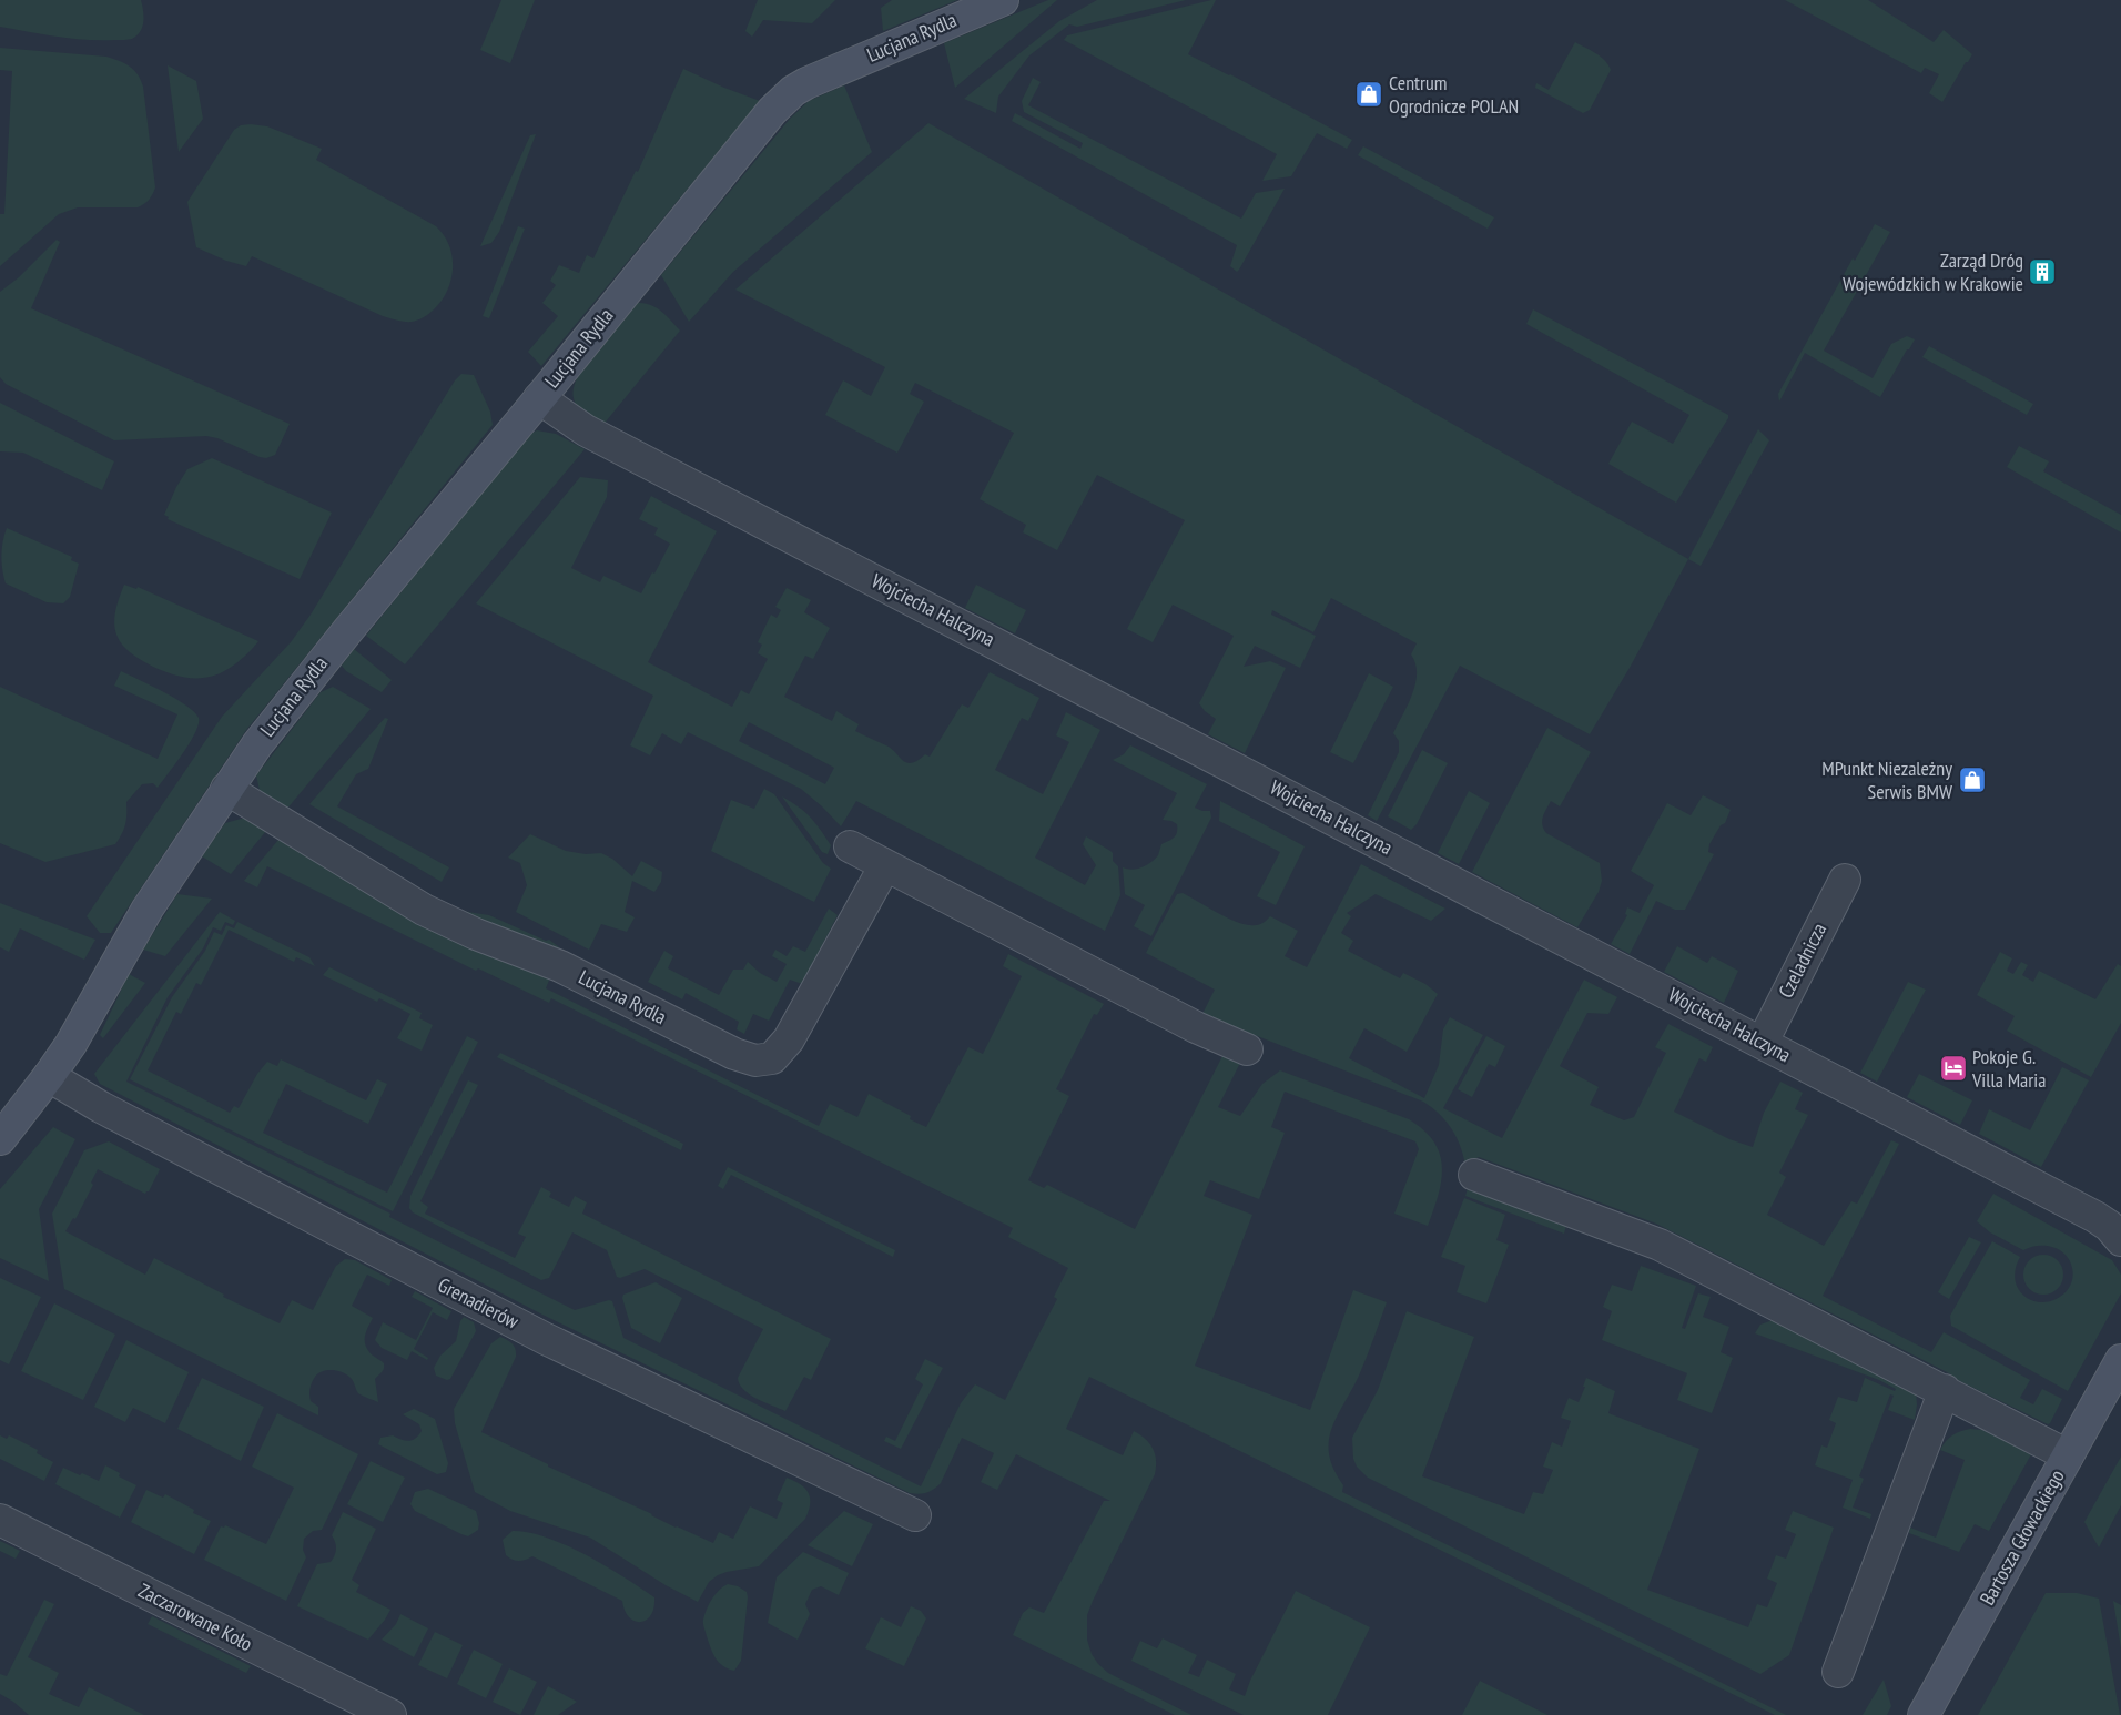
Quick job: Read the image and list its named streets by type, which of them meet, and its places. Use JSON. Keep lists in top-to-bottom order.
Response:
{
  "streets": {
    "street": [
      "Lucjana Rydla",
      "Wojciecha Halczyna",
      "Czeladnicza",
      "Grenadierów",
      "Bartosza Głowackiego",
      "Zaczarowane Koło"
    ]
  },
  "crossings": [
    ["Lucjana Rydla", "Wojciecha Halczyna"],
    ["Lucjana Rydla", "Grenadierów"],
    ["Wojciecha Halczyna", "Czeladnicza"]
  ],
  "places": {
    "shop": ["Centrum Ogrodnicze POLAN", "MPunkt Niezależny Serwis BMW"],
    "building": ["Zarząd Dróg Wojewódzkich w Krakowie"],
    "hotel": ["Pokoje G. Villa Maria"]
  }
}
